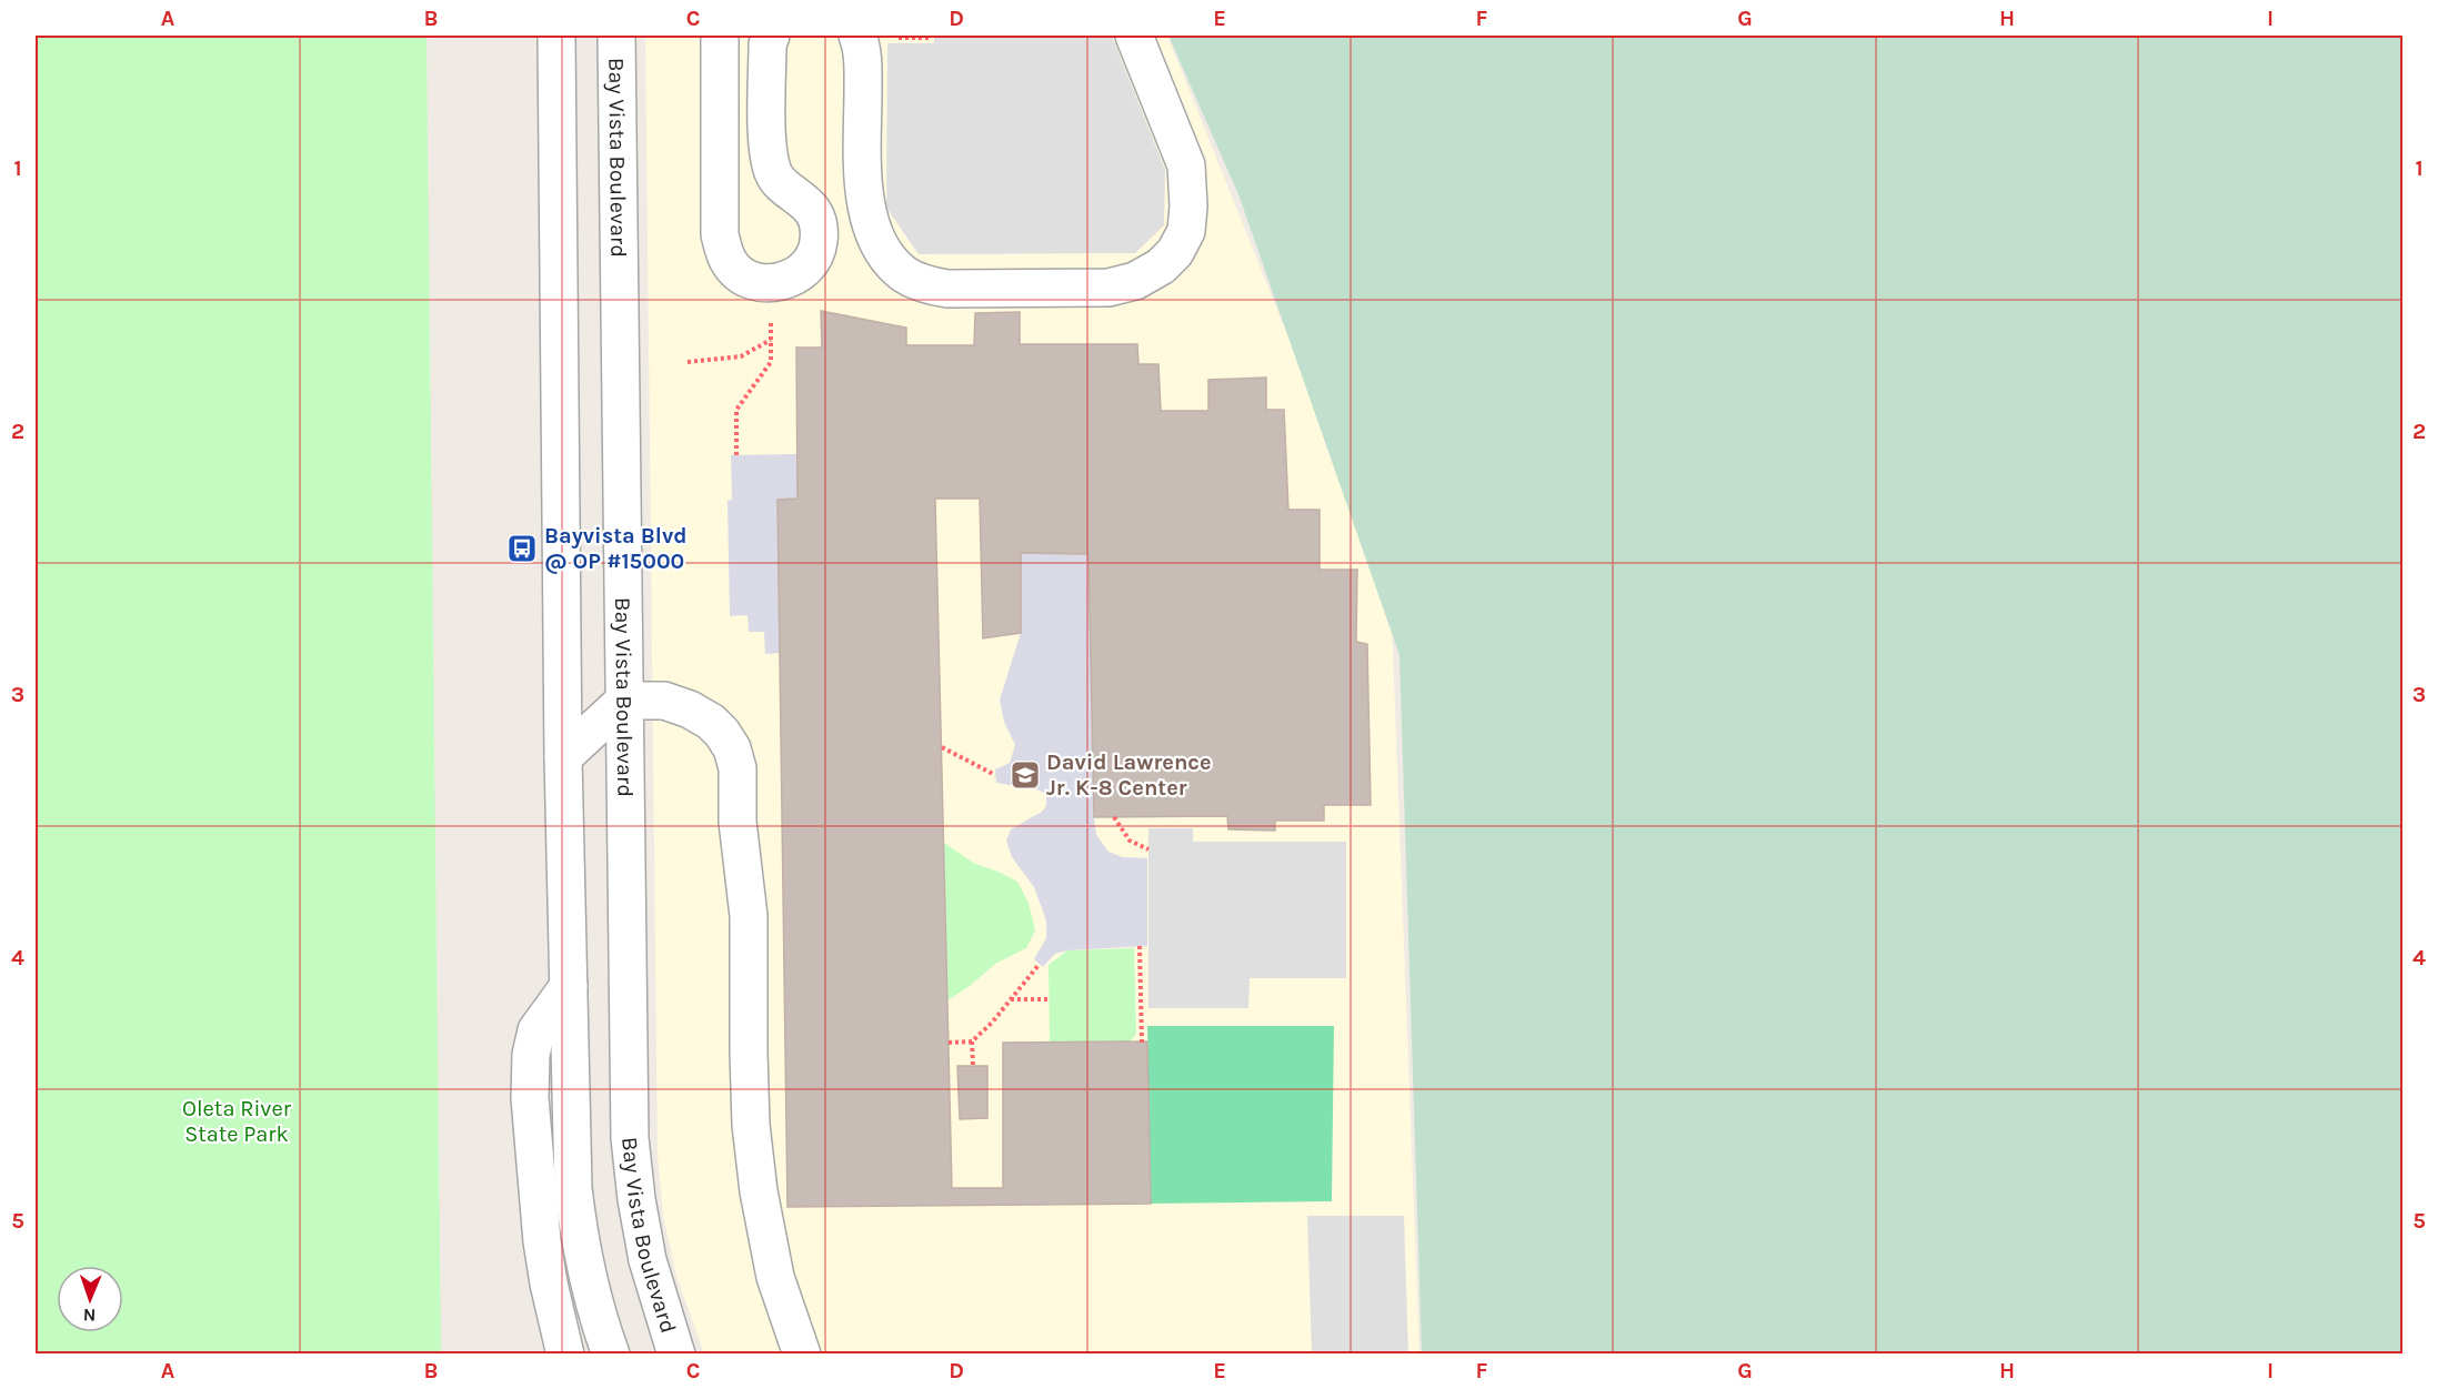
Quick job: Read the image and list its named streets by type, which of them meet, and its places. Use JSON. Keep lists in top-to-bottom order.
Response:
{
  "streets": {
    "street": ["Bay Vista Boulevard"]
  },
  "parks": ["Oleta River State Park"],
  "places": {
    "bus stop": ["Bayvista Blvd @ OP #15000"],
    "school or university": ["David Lawrence Jr. K-8 Center"]
  },
  "north": "bottom",
  "grid": {
    "columns": [
      "A",
      "B",
      "C",
      "D",
      "E",
      "F",
      "G",
      "H",
      "I"
    ],
    "rows": [
      "1",
      "2",
      "3",
      "4",
      "5"
    ]
  }
}
